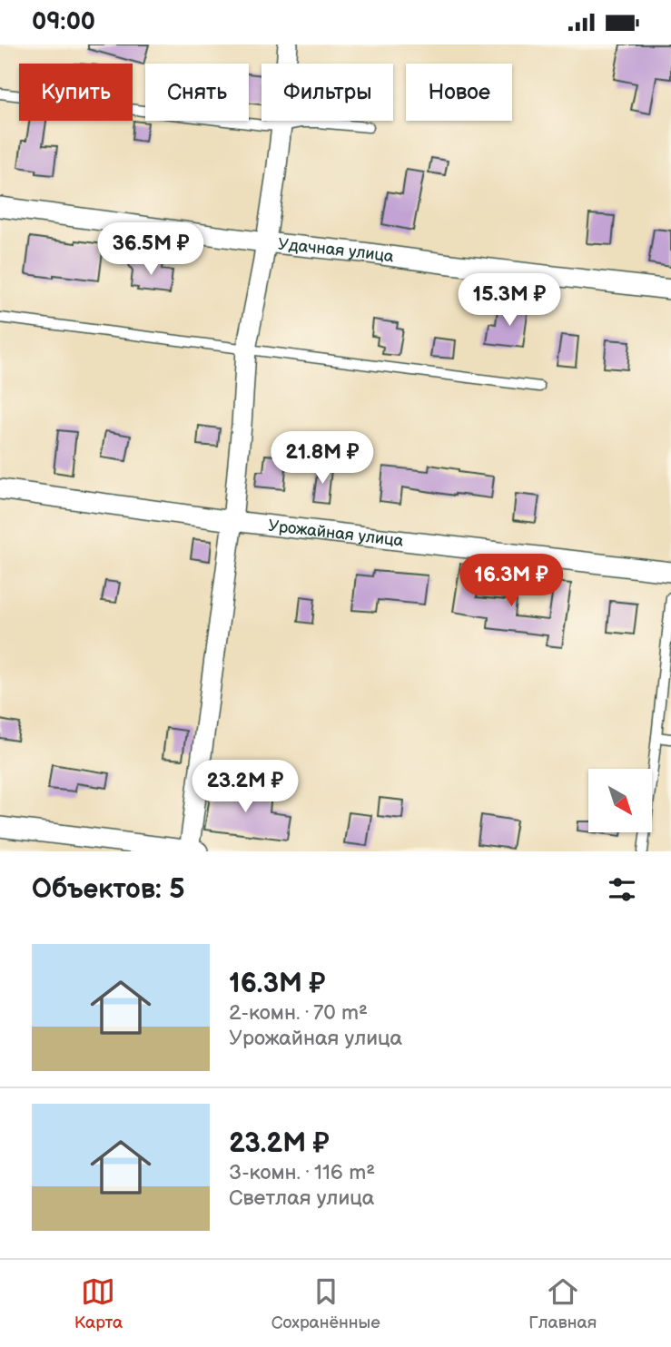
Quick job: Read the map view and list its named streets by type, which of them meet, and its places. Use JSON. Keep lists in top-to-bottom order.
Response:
{
  "streets": {
    "street": ["Удачная улица", "Урожайная улица"]
  },
  "north": "bottom right",
  "page": {
    "status": "09:00",
    "chip": [
      "Купить",
      "Снять",
      "Фильтры",
      "Новое"
    ],
    "price": [
      "36.5M ₽",
      "15.3M ₽",
      "21.8M ₽",
      "16.3M ₽",
      "23.2M ₽"
    ],
    "heading": "Объектов: 5",
    "list": [
      {
        "name": "16.3M ₽",
        "note": "2-комн. · 70 m² · Урожайная улица"
      },
      {
        "name": "23.2M ₽",
        "note": "3-комн. · 116 m² · Светлая улица"
      }
    ],
    "tabs": ["Карта", "Сохранённые", "Главная"]
  }
}
